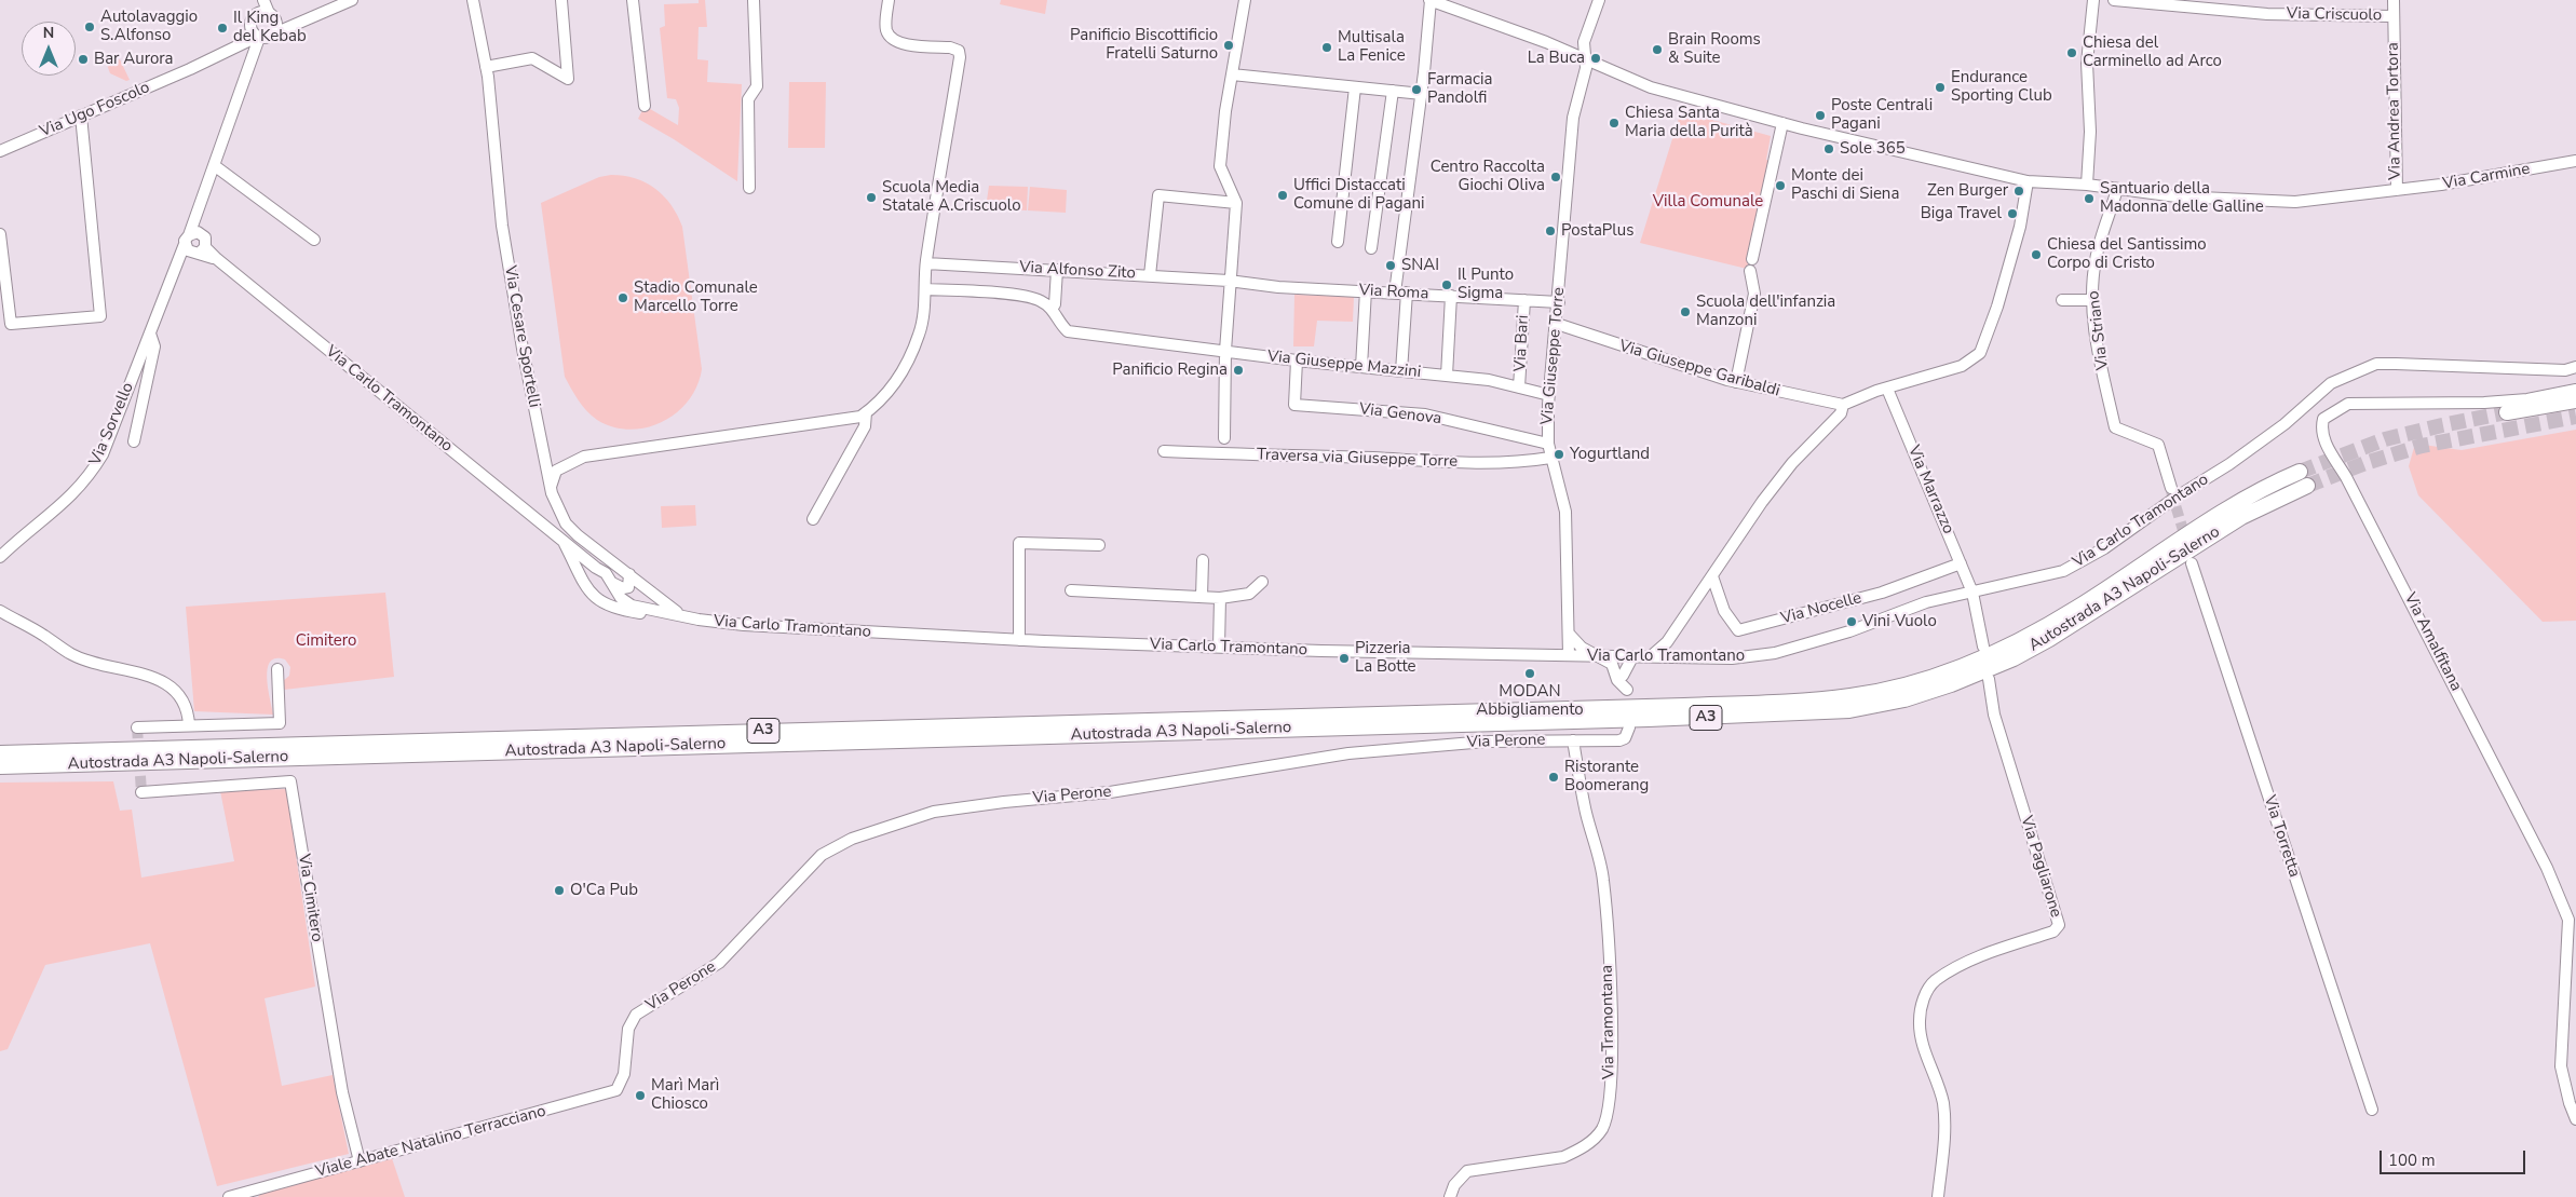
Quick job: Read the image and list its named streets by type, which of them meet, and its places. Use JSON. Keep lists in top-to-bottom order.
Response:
{
  "streets": {
    "highway": ["Autostrada A3 Napoli-Salerno", "A3"],
    "street": [
      "Via Criscuolo",
      "Via Ugo Foscolo",
      "Via Andrea Tortora",
      "Via Carmine",
      "Via Alfonso Zito",
      "Via Roma",
      "Via Striano",
      "Via Cesare Sportelli",
      "Via Bari",
      "Via Giuseppe Torre",
      "Via Giuseppe Mazzini",
      "Via Giuseppe Garibaldi",
      "Via Carlo Tramontano",
      "Via Genova",
      "Via Sorvello",
      "Traversa via Giuseppe Torre",
      "Via Marrazzo",
      "Via Nocelle",
      "Via Amalfitana",
      "Via Perone",
      "Via Torretta",
      "Via Pagliarone",
      "Via Cimitero",
      "Via Tramontana",
      "Viale Abate Natalino Terracciano"
    ]
  },
  "crossings": [
    ["Via Criscuolo", "Via Andrea Tortora"],
    ["Via Ugo Foscolo", "Via Sorvello"],
    ["Via Andrea Tortora", "Via Carmine"],
    ["Via Carmine", "Via Striano"],
    ["Via Carmine", "Via Giuseppe Torre"],
    ["Via Alfonso Zito", "Via Roma"],
    ["Via Roma", "Via Bari"],
    ["Via Roma", "Via Giuseppe Torre"],
    ["Via Cesare Sportelli", "Via Carlo Tramontano"],
    ["Via Bari", "Via Giuseppe Mazzini"],
    ["Via Giuseppe Torre", "Via Giuseppe Mazzini"],
    ["Via Giuseppe Torre", "Via Giuseppe Garibaldi"],
    ["Via Giuseppe Torre", "Via Carlo Tramontano"],
    ["Via Giuseppe Torre", "Via Genova"],
    ["Via Giuseppe Torre", "Traversa via Giuseppe Torre"],
    ["Via Giuseppe Mazzini", "Via Genova"],
    ["Via Carlo Tramontano", "Via Sorvello"],
    ["Via Carlo Tramontano", "Via Marrazzo"],
    ["Via Marrazzo", "Via Nocelle"],
    ["Via Perone", "Via Tramontana"],
    ["Via Perone", "Viale Abate Natalino Terracciano"],
    ["Via Cimitero", "Viale Abate Natalino Terracciano"]
  ],
  "parks": ["Villa Comunale", "Cimitero"],
  "places": [
    "Autolavaggio S.Alfonso",
    "Il King del Kebab",
    "Panificio Biscottificio Fratelli Saturno",
    "Multisala La Fenice",
    "Brain Rooms & Suite",
    "Chiesa del Carminello ad Arco",
    "La Buca",
    "Bar Aurora",
    "Endurance Sporting Club",
    "Farmacia Pandolfi",
    "Poste Centrali Pagani",
    "Chiesa Santa Maria della Purità",
    "Sole 365",
    "Centro Raccolta Giochi Oliva",
    "Monte dei Paschi di Siena",
    "Zen Burger",
    "Uffici Distaccati Comune di Pagani",
    "Scuola Media Statale A.Criscuolo",
    "Santuario della Madonna delle Galline",
    "Biga Travel",
    "PostaPlus",
    "Chiesa del Santissimo Corpo di Cristo",
    "SNAI",
    "Il Punto Sigma",
    "Stadio Comunale Marcello Torre",
    "Scuola dell'infanzia Manzoni",
    "Panificio Regina",
    "Yogurtland",
    "Vini Vuolo",
    "Pizzeria La Botte",
    "MODAN Abbigliamento",
    "Ristorante Boomerang",
    "O'Ca Pub",
    "Marì Marì Chiosco"
  ],
  "scale_bar": "100 m",
  "north": "top"
}
